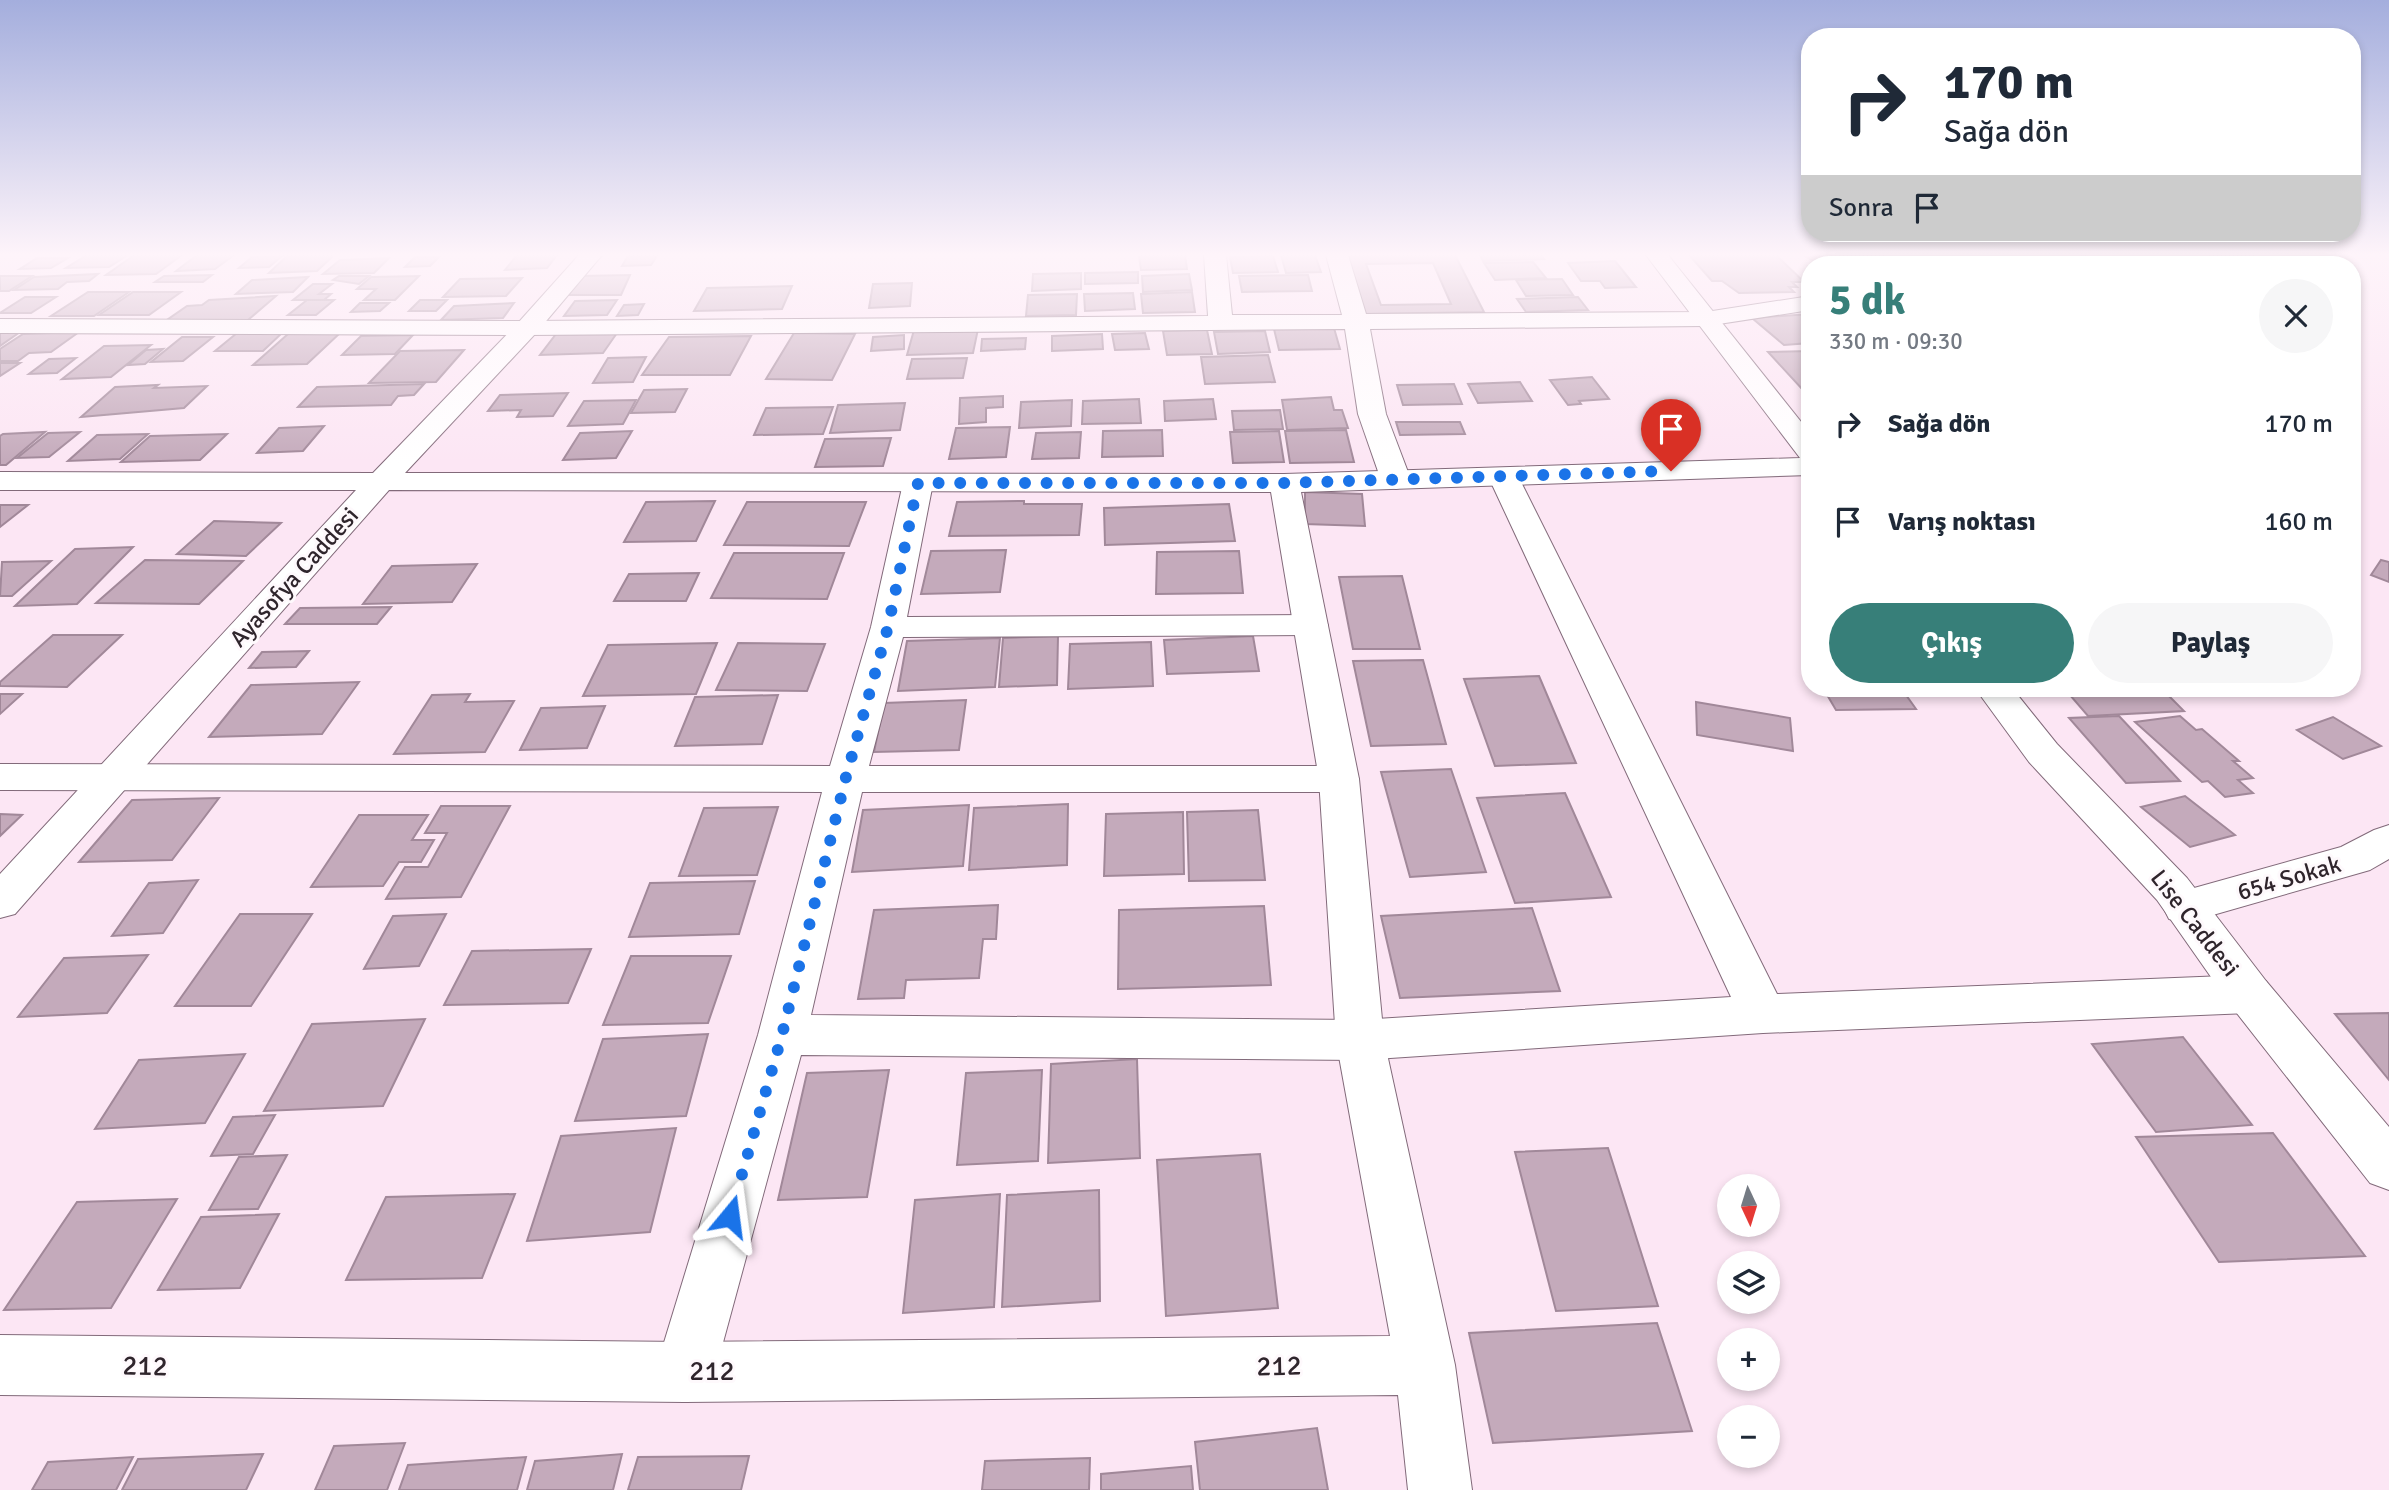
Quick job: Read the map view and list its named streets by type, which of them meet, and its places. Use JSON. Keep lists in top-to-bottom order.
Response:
{
  "streets": {
    "street": [
      "Ayasofya Caddesi",
      "654 Sokak",
      "Lise Caddesi",
      "212"
    ]
  },
  "crossings": [
    ["654 Sokak", "Lise Caddesi"]
  ],
  "north": "bottom",
  "page": {
    "turn": ["170 m", "Sağa dön"],
    "then": "Sonra",
    "heading": ["5 dk", "330 m · 09:30"],
    "list": [
      {
        "name": "Sağa dön",
        "value": "170 m"
      },
      {
        "name": "Varış noktası",
        "value": "160 m"
      }
    ],
    "buttons": ["Çıkış", "Paylaş"],
    "map_buttons": ["+", "−"]
  }
}
